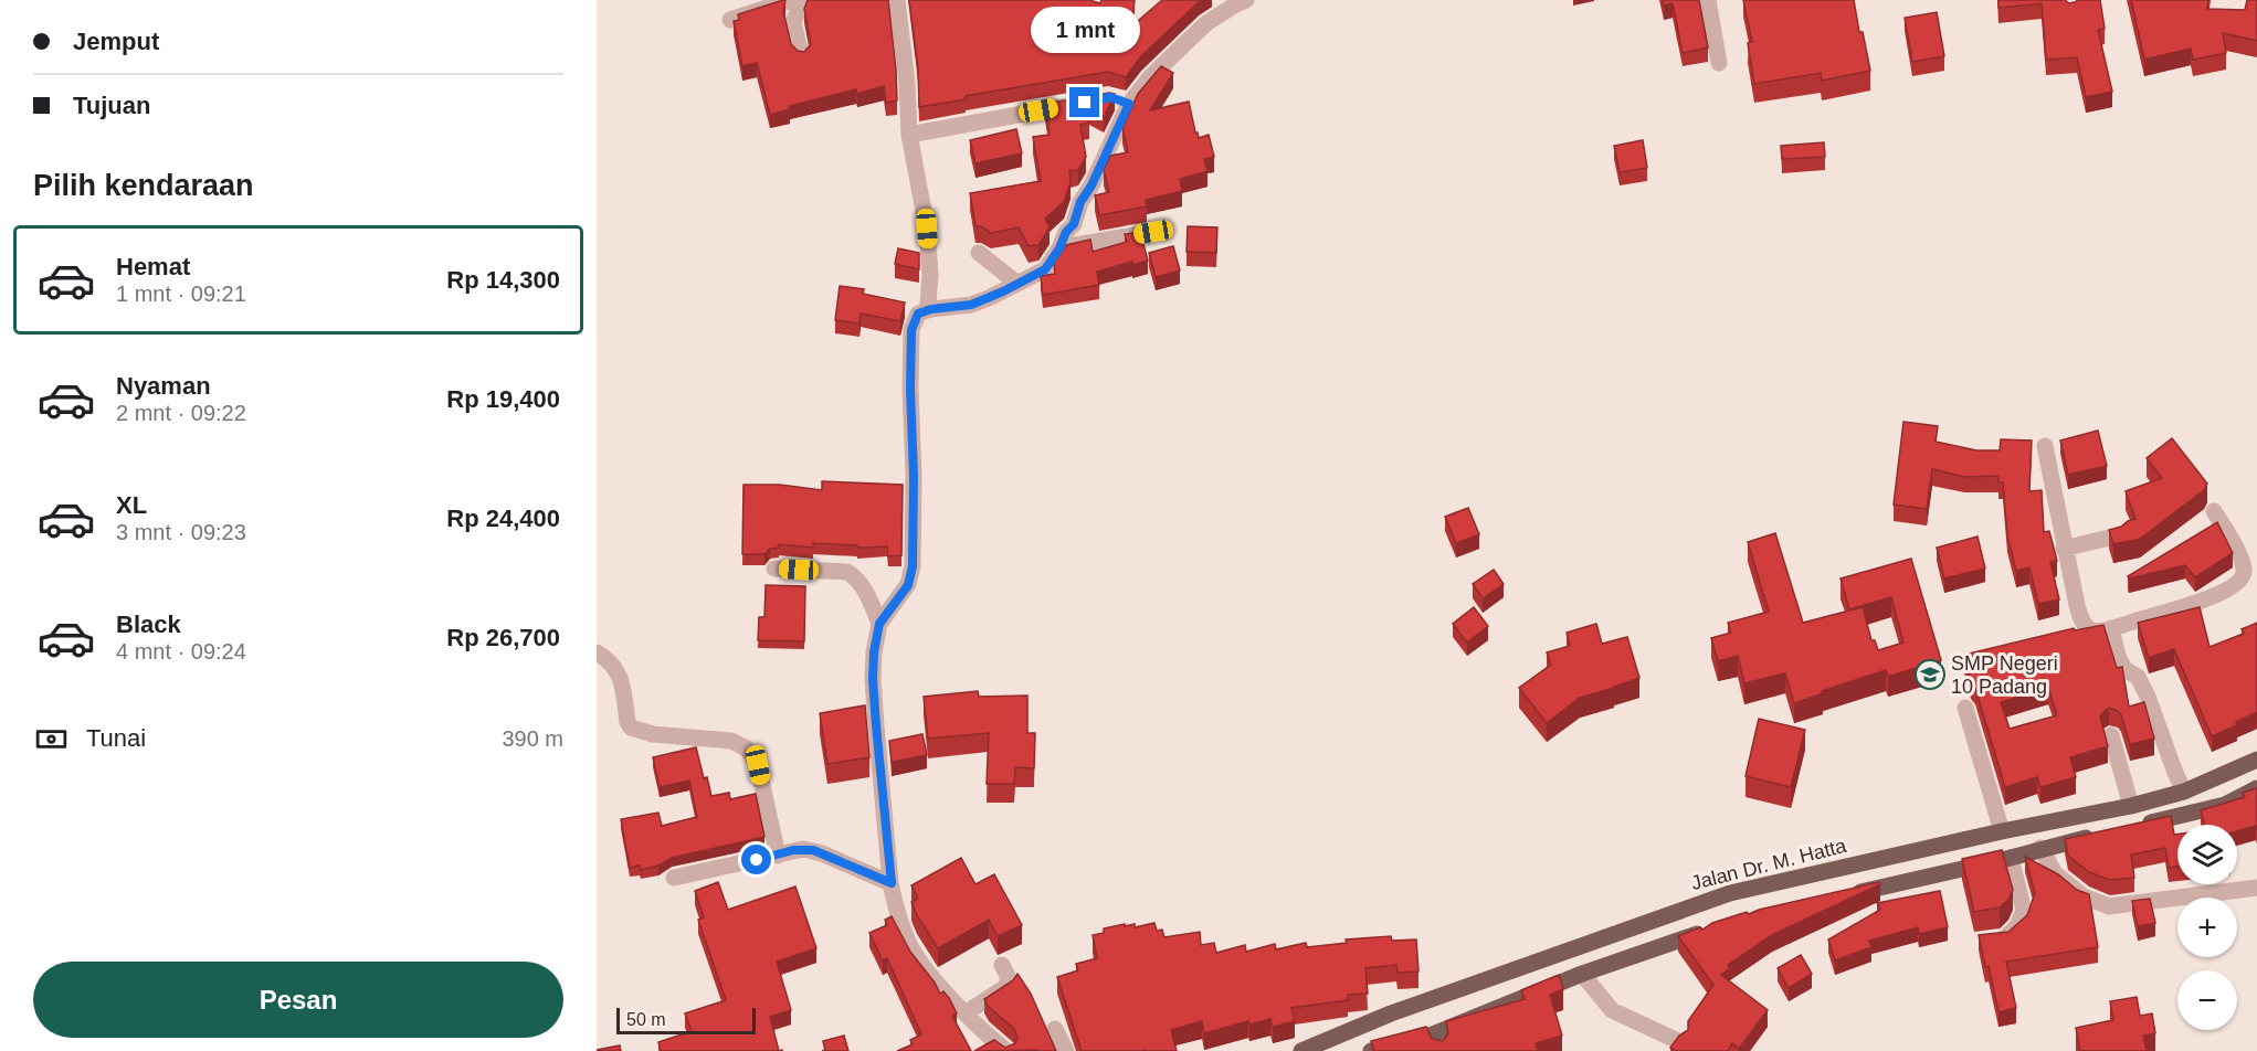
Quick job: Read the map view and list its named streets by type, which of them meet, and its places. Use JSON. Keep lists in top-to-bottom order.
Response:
{
  "streets": {
    "main road": ["Jalan Dr. M. Hatta"]
  },
  "places": {
    "school or university": ["SMP Negeri 10 Padang"]
  },
  "scale_bar": "50 m",
  "page": {
    "banner": ["Jemput", "Tujuan"],
    "bubble": "1 mnt",
    "heading": "Pilih kendaraan",
    "list": [
      {
        "name": "Hemat",
        "note": "1 mnt · 09:21",
        "value": "Rp 14,300"
      },
      {
        "name": "Nyaman",
        "note": "2 mnt · 09:22",
        "value": "Rp 19,400"
      },
      {
        "name": "XL",
        "note": "3 mnt · 09:23",
        "value": "Rp 24,400"
      },
      {
        "name": "Black",
        "note": "4 mnt · 09:24",
        "value": "Rp 26,700"
      }
    ],
    "pay": ["Tunai", "390 m"],
    "map_buttons": ["+", "−"],
    "buttons": "Pesan",
    "scale": "50 m"
  }
}
